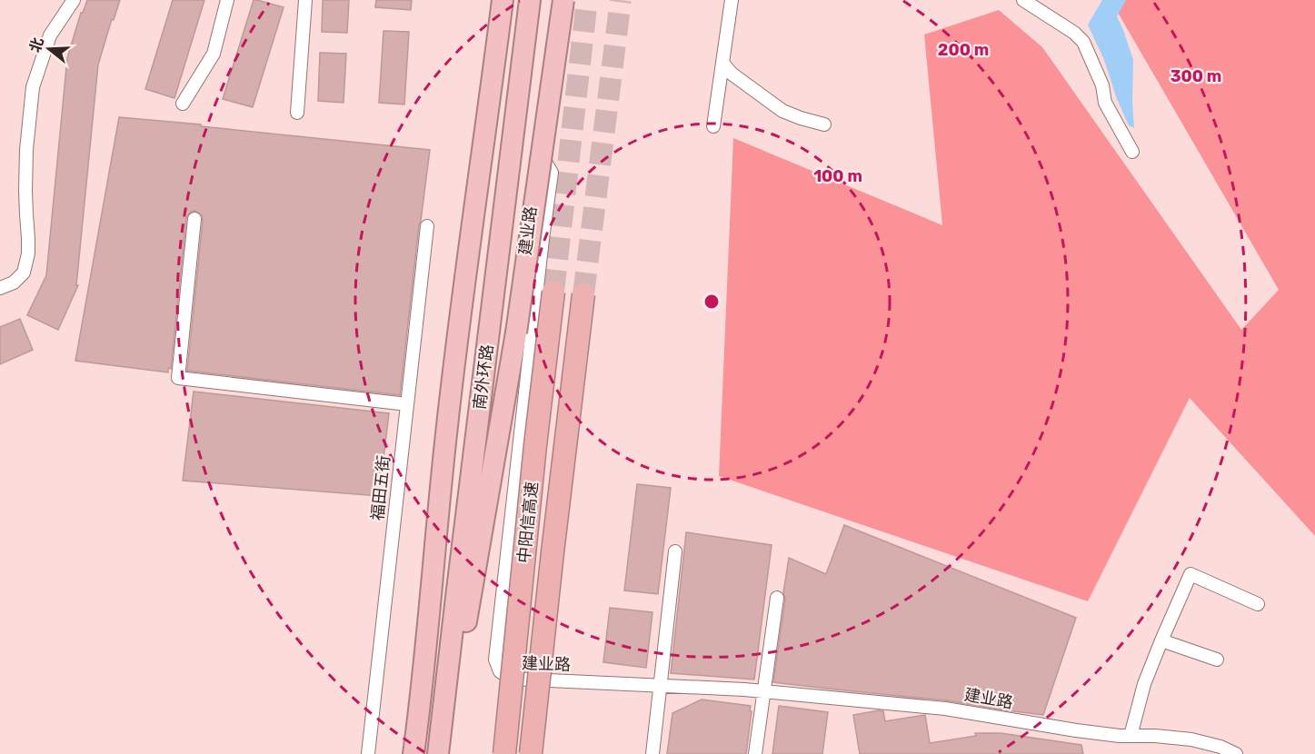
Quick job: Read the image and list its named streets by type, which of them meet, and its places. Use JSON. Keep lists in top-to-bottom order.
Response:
{
  "streets": {
    "highway": ["南外环路", "中阳信高速"],
    "street": ["建业路", "福田五街"]
  },
  "north": "left",
  "rings": ["200 m", "300 m", "100 m"]
}
